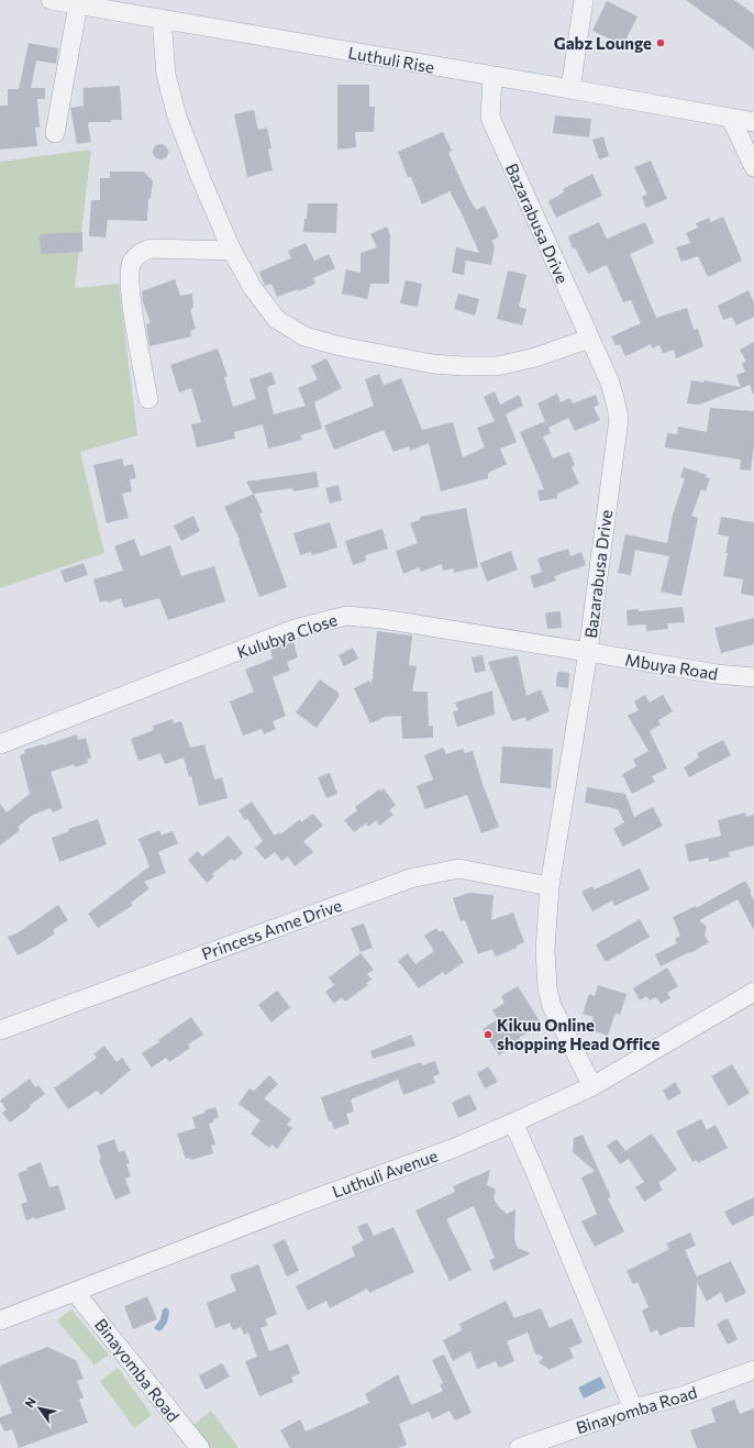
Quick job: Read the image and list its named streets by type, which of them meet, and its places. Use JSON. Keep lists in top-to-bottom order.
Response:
{
  "streets": {
    "street": [
      "Luthuli Rise",
      "Bazarabusa Drive",
      "Kulubya Close",
      "Mbuya Road",
      "Princess Anne Drive",
      "Luthuli Avenue",
      "Binayomba Road"
    ]
  },
  "crossings": [
    ["Luthuli Rise", "Bazarabusa Drive"],
    ["Bazarabusa Drive", "Kulubya Close"],
    ["Bazarabusa Drive", "Mbuya Road"],
    ["Bazarabusa Drive", "Princess Anne Drive"],
    ["Bazarabusa Drive", "Luthuli Avenue"],
    ["Kulubya Close", "Mbuya Road"],
    ["Luthuli Avenue", "Binayomba Road"]
  ],
  "places": ["Gabz Lounge", "Kikuu Online shopping Head Office"],
  "north": "top left"
}
